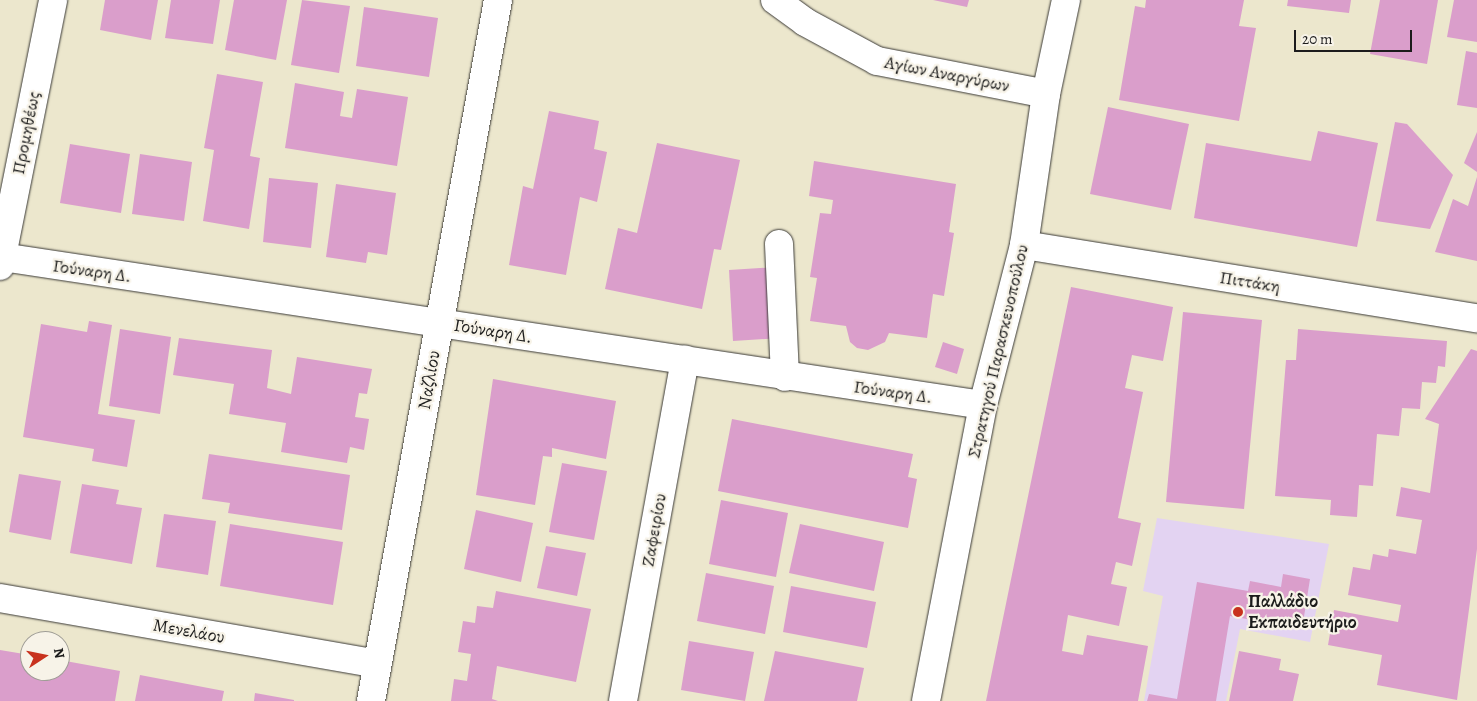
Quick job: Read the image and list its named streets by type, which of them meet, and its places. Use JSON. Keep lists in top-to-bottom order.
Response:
{
  "streets": {
    "street": [
      "Αγίων Αναργύρων",
      "Προμηθέως",
      "Γούναρη Δ.",
      "Πιττάκη",
      "Στρατηγού Παρασκευοπούλου",
      "Ναζλίου",
      "Ζαφειρίου",
      "Μενελάου"
    ]
  },
  "crossings": [
    ["Αγίων Αναργύρων", "Στρατηγού Παρασκευοπούλου"],
    ["Προμηθέως", "Γούναρη Δ."],
    ["Γούναρη Δ.", "Στρατηγού Παρασκευοπούλου"],
    ["Γούναρη Δ.", "Ναζλίου"],
    ["Γούναρη Δ.", "Ζαφειρίου"],
    ["Πιττάκη", "Στρατηγού Παρασκευοπούλου"],
    ["Ναζλίου", "Μενελάου"]
  ],
  "places": ["Παλλάδιο Εκπαιδευτήριο"],
  "scale_bar": "20 m",
  "north": "right"
}
